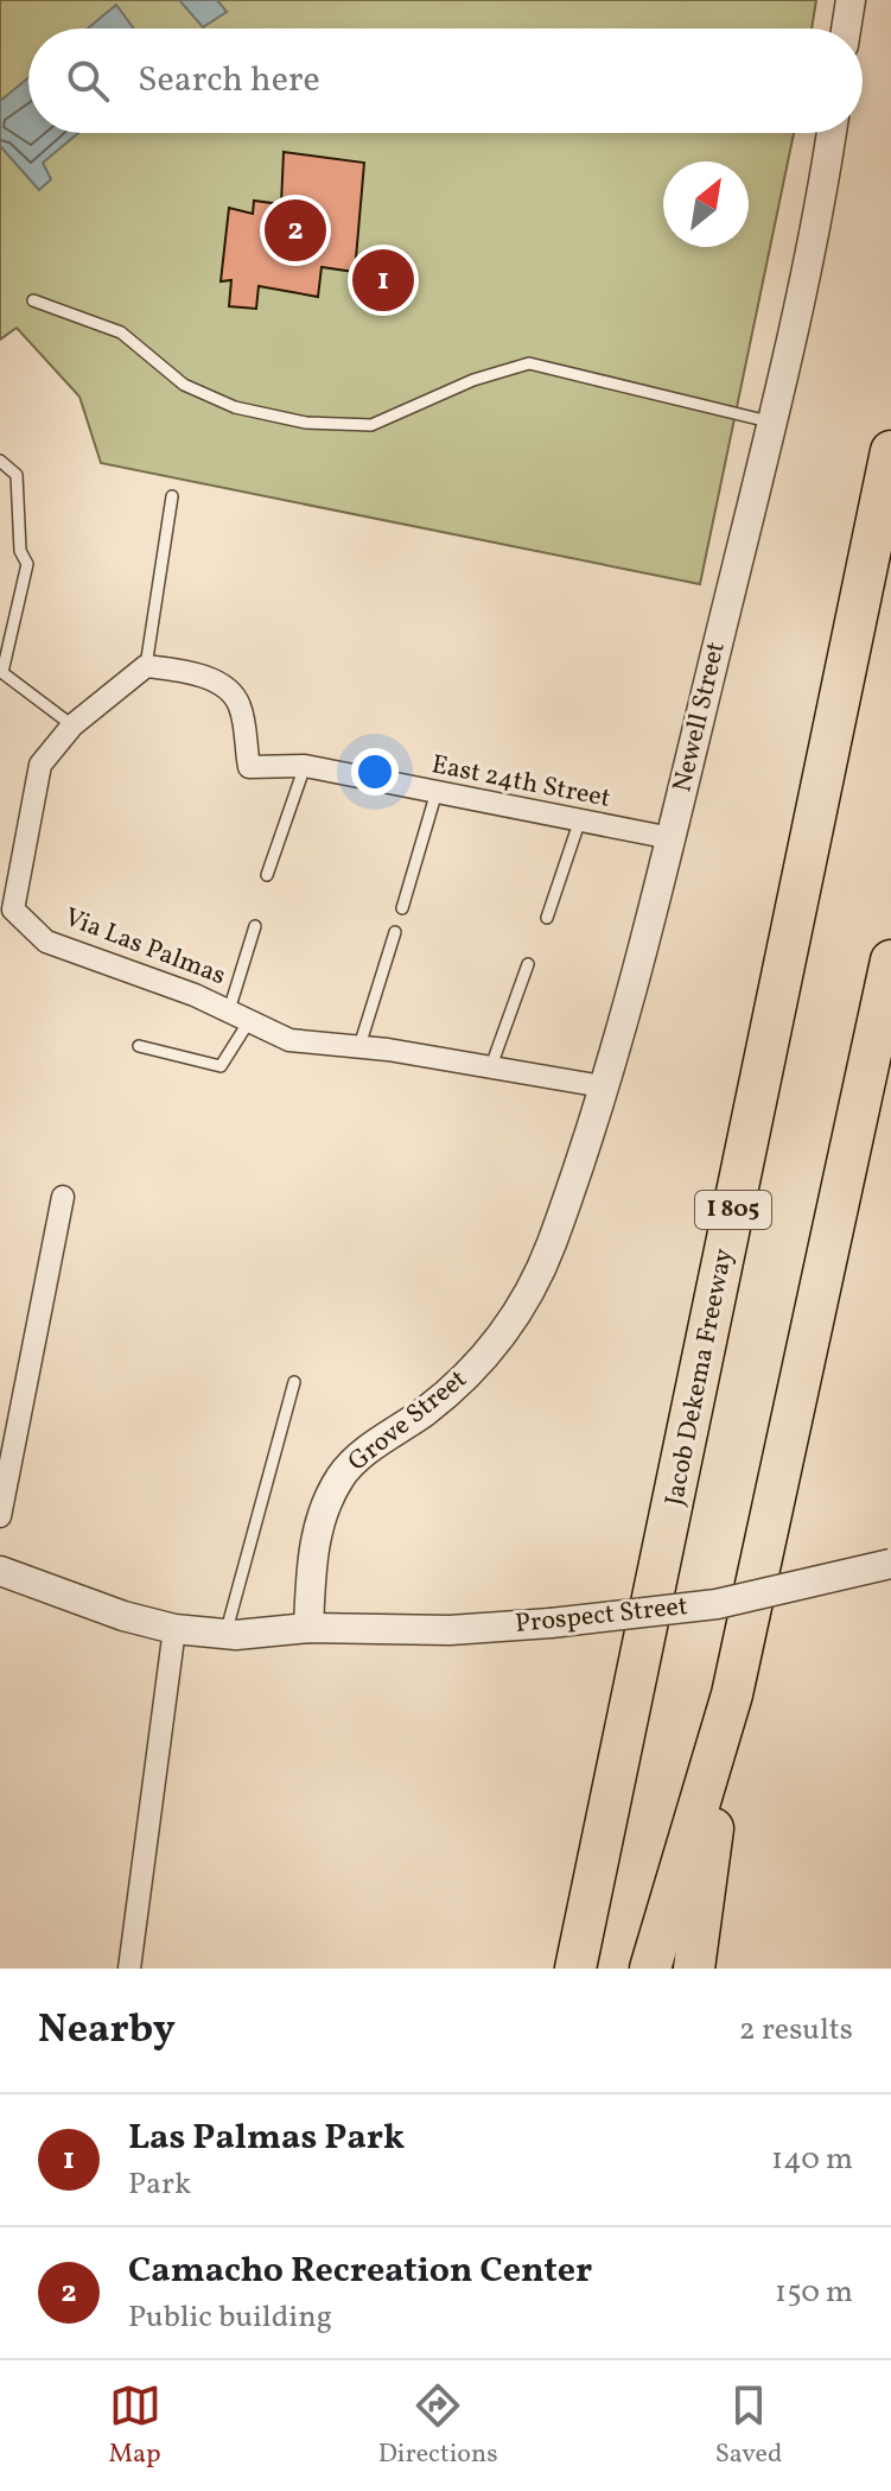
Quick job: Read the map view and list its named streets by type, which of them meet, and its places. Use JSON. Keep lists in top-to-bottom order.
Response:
{
  "streets": {
    "highway": ["I 805", "Jacob Dekema Freeway"],
    "street": [
      "Newell Street",
      "East 24th Street",
      "Via Las Palmas",
      "Grove Street",
      "Prospect Street"
    ]
  },
  "crossings": [
    ["Newell Street", "East 24th Street"],
    ["Newell Street", "Via Las Palmas"],
    ["Newell Street", "Grove Street"],
    ["East 24th Street", "Via Las Palmas"],
    ["Grove Street", "Prospect Street"]
  ],
  "north": "top right",
  "page": {
    "search": "Search here",
    "pins": ["2", "1"],
    "heading": ["Nearby", "2 results"],
    "list": [
      {
        "mark": "1",
        "name": "Las Palmas Park",
        "note": "Park",
        "value": "140 m"
      },
      {
        "mark": "2",
        "name": "Camacho Recreation Center",
        "note": "Public building",
        "value": "150 m"
      }
    ],
    "nav": ["Map", "Directions", "Saved"]
  }
}
